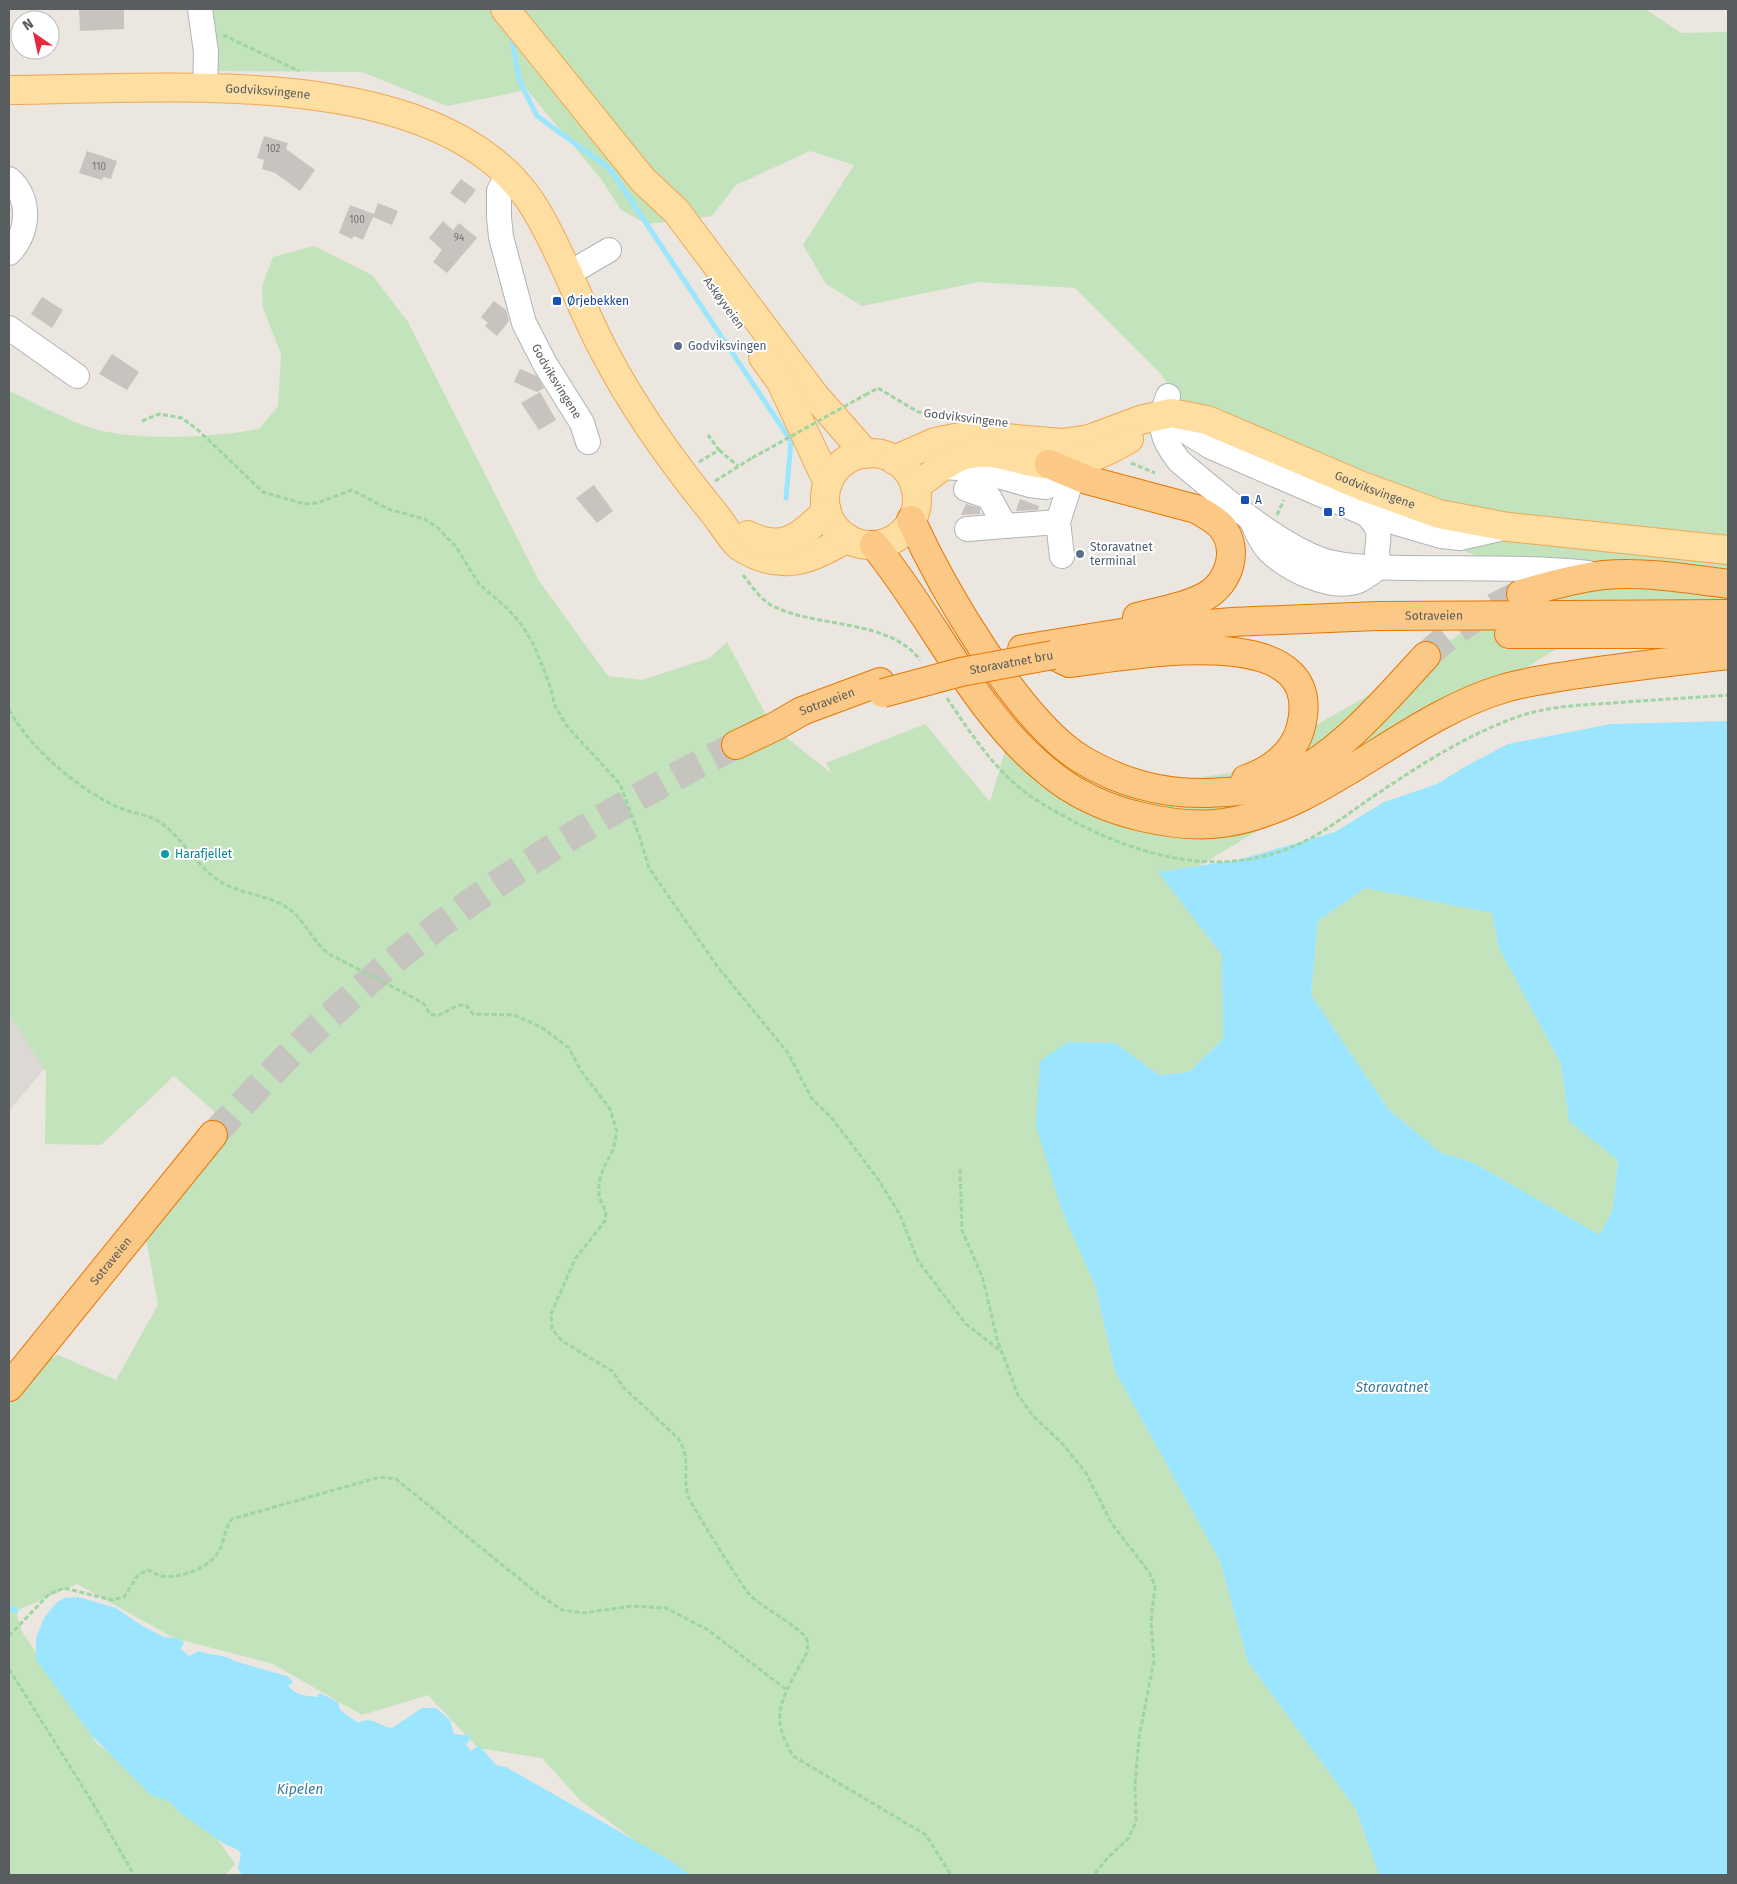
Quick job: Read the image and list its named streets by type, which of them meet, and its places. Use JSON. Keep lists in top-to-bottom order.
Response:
{
  "streets": {
    "highway": ["Sotraveien", "Storavatnet bru"],
    "main road": ["Godviksvingene", "Askøyveien"]
  },
  "crossings": [
    ["Godviksvingene", "Askøyveien"],
    ["Sotraveien", "Storavatnet bru"]
  ],
  "water": ["Storavatnet", "Kipelen"],
  "places": {
    "transit": ["Ørjebekken", "A", "B"],
    "other": ["Godviksvingen", "Storavatnet terminal", "Harafjellet"]
  },
  "house_numbers": [
    "102",
    "110",
    "100",
    "94"
  ],
  "north": "top left"
}
